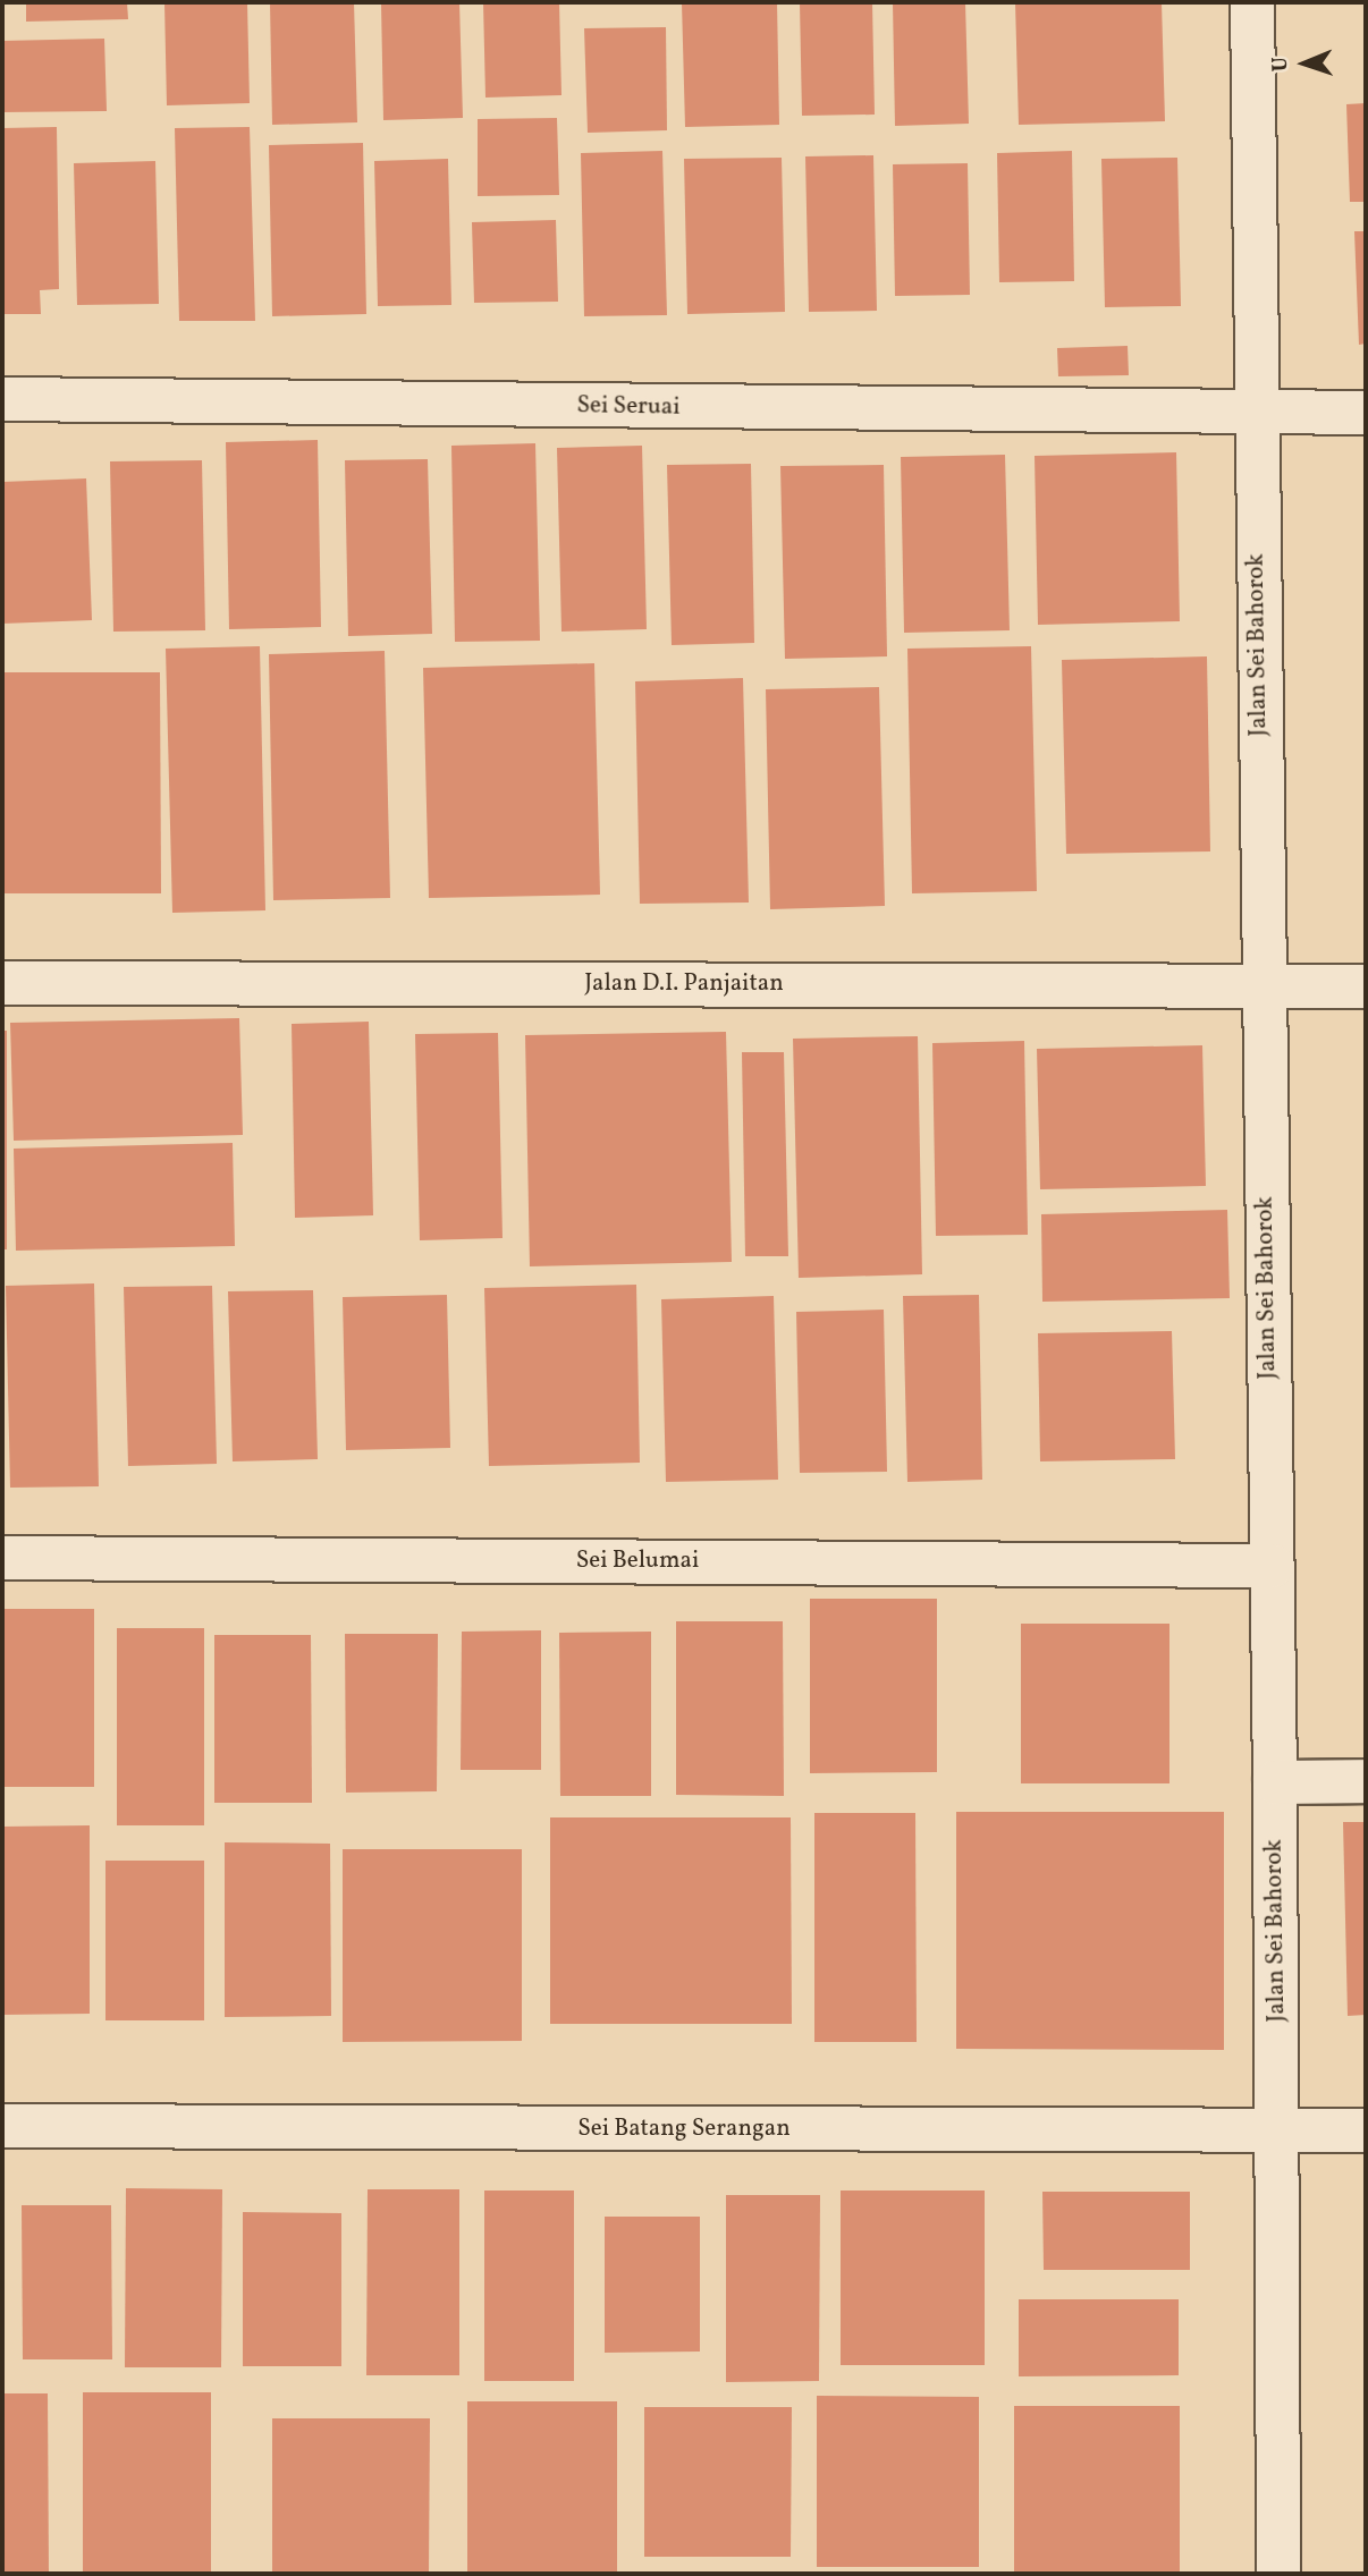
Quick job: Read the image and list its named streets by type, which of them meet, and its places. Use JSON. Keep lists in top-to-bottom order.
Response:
{
  "streets": {
    "street": [
      "Sei Seruai",
      "Jalan Sei Bahorok",
      "Jalan D.I. Panjaitan",
      "Sei Belumai",
      "Sei Batang Serangan"
    ]
  },
  "crossings": [
    ["Sei Seruai", "Jalan Sei Bahorok"],
    ["Jalan Sei Bahorok", "Jalan D.I. Panjaitan"],
    ["Jalan Sei Bahorok", "Sei Belumai"],
    ["Jalan Sei Bahorok", "Sei Batang Serangan"]
  ],
  "north": "left"
}
